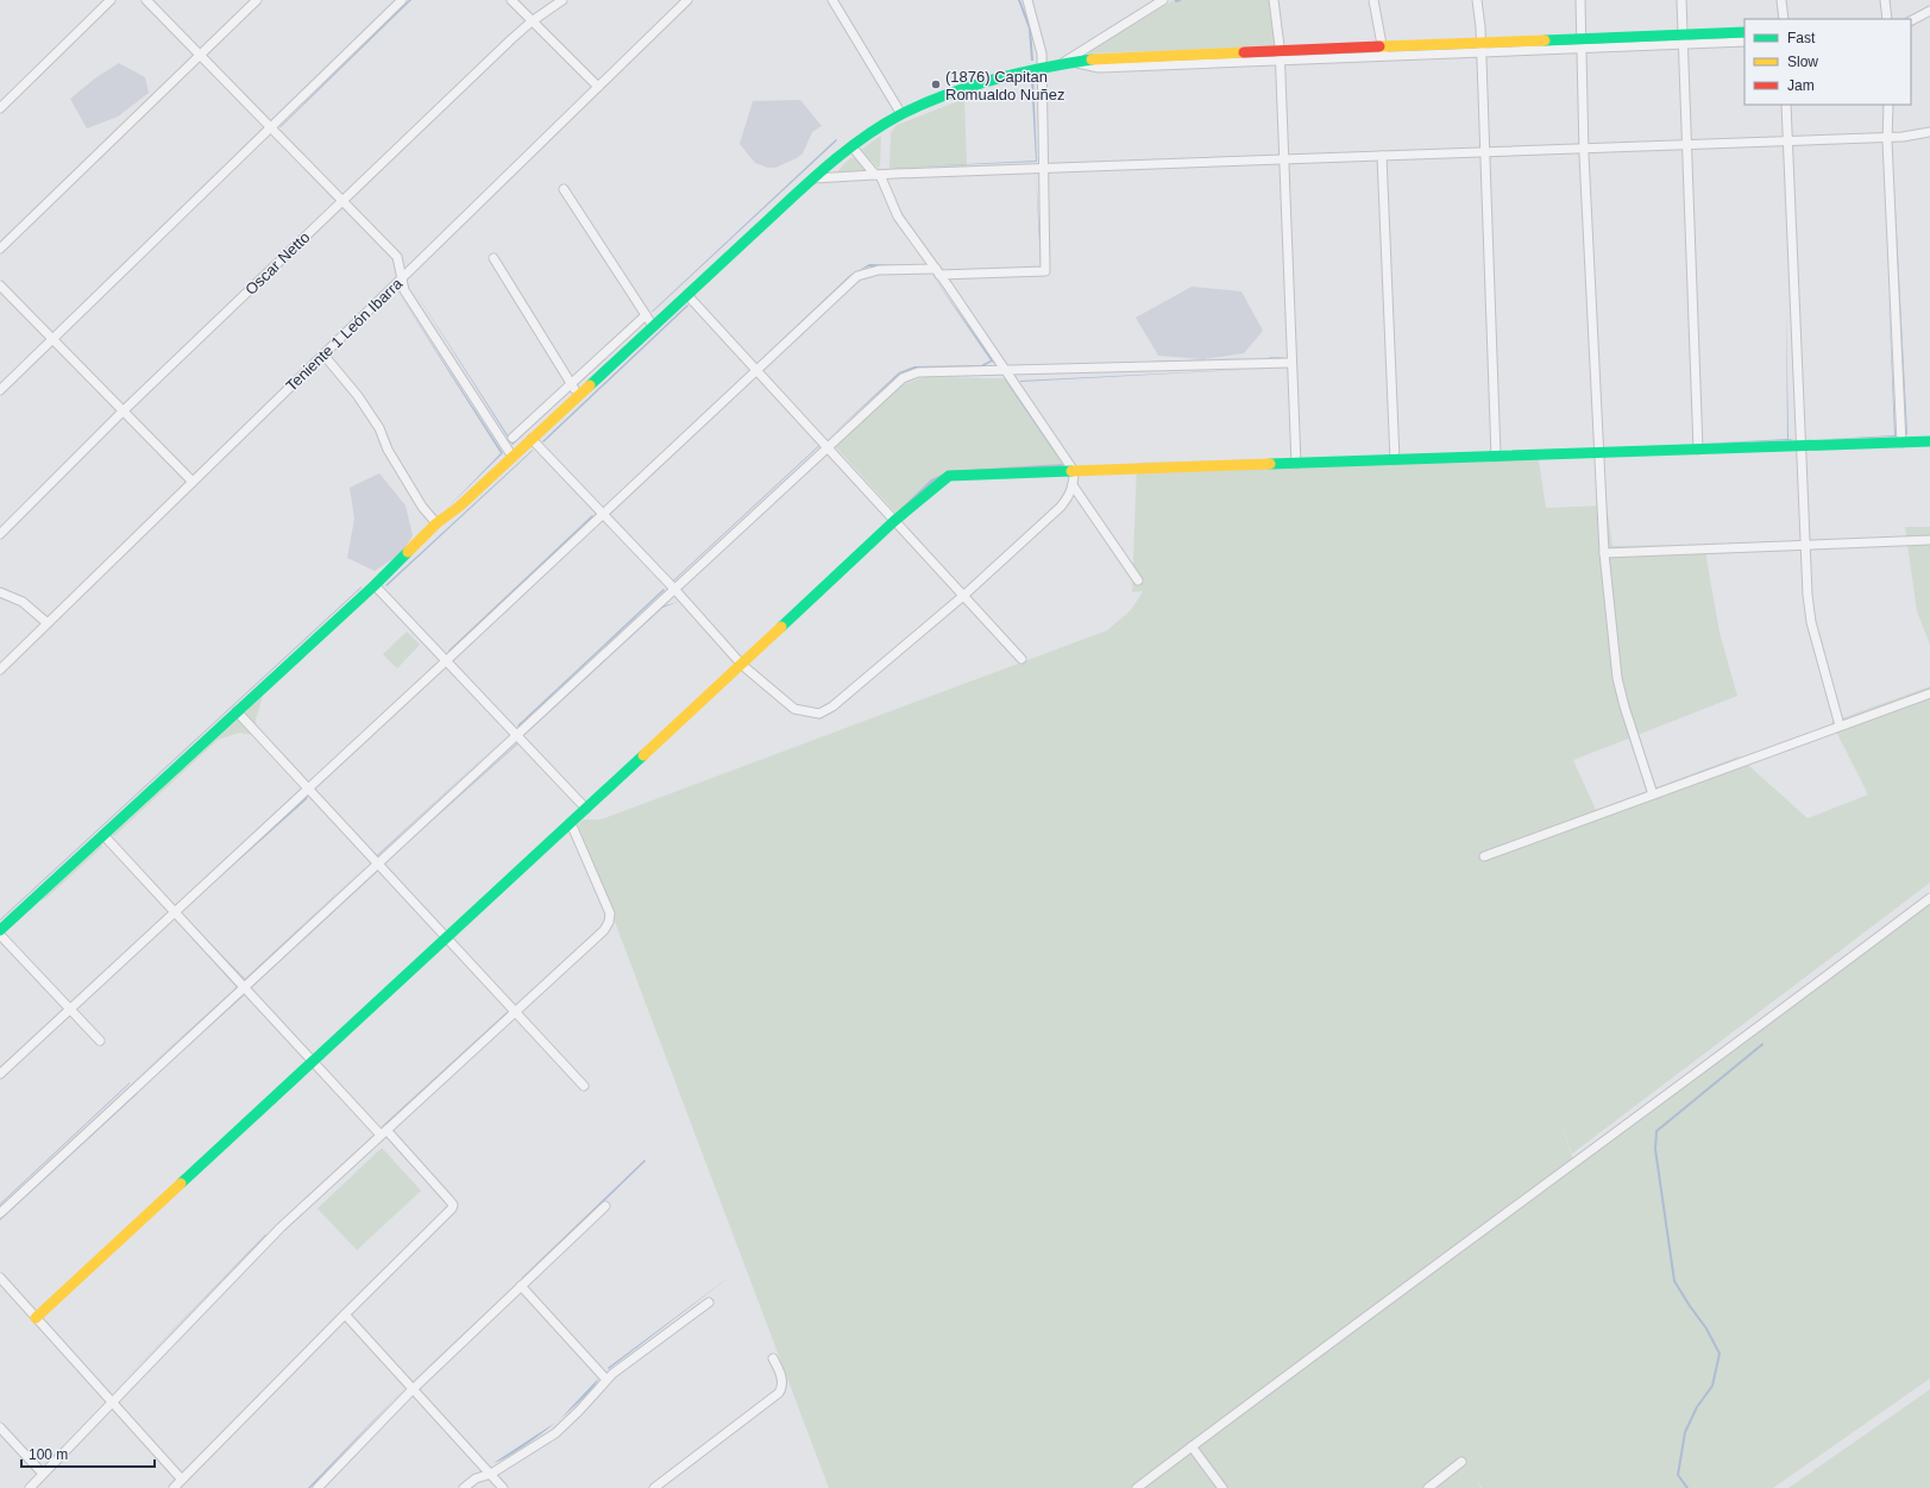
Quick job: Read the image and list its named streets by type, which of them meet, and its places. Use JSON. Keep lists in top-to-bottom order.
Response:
{
  "streets": {
    "street": ["Oscar Netto", "Teniente 1 León Ibarra"]
  },
  "places": ["(1876) Capitan Romualdo Nuñez"],
  "legend": ["Fast", "Slow", "Jam"],
  "scale_bar": "100 m"
}
